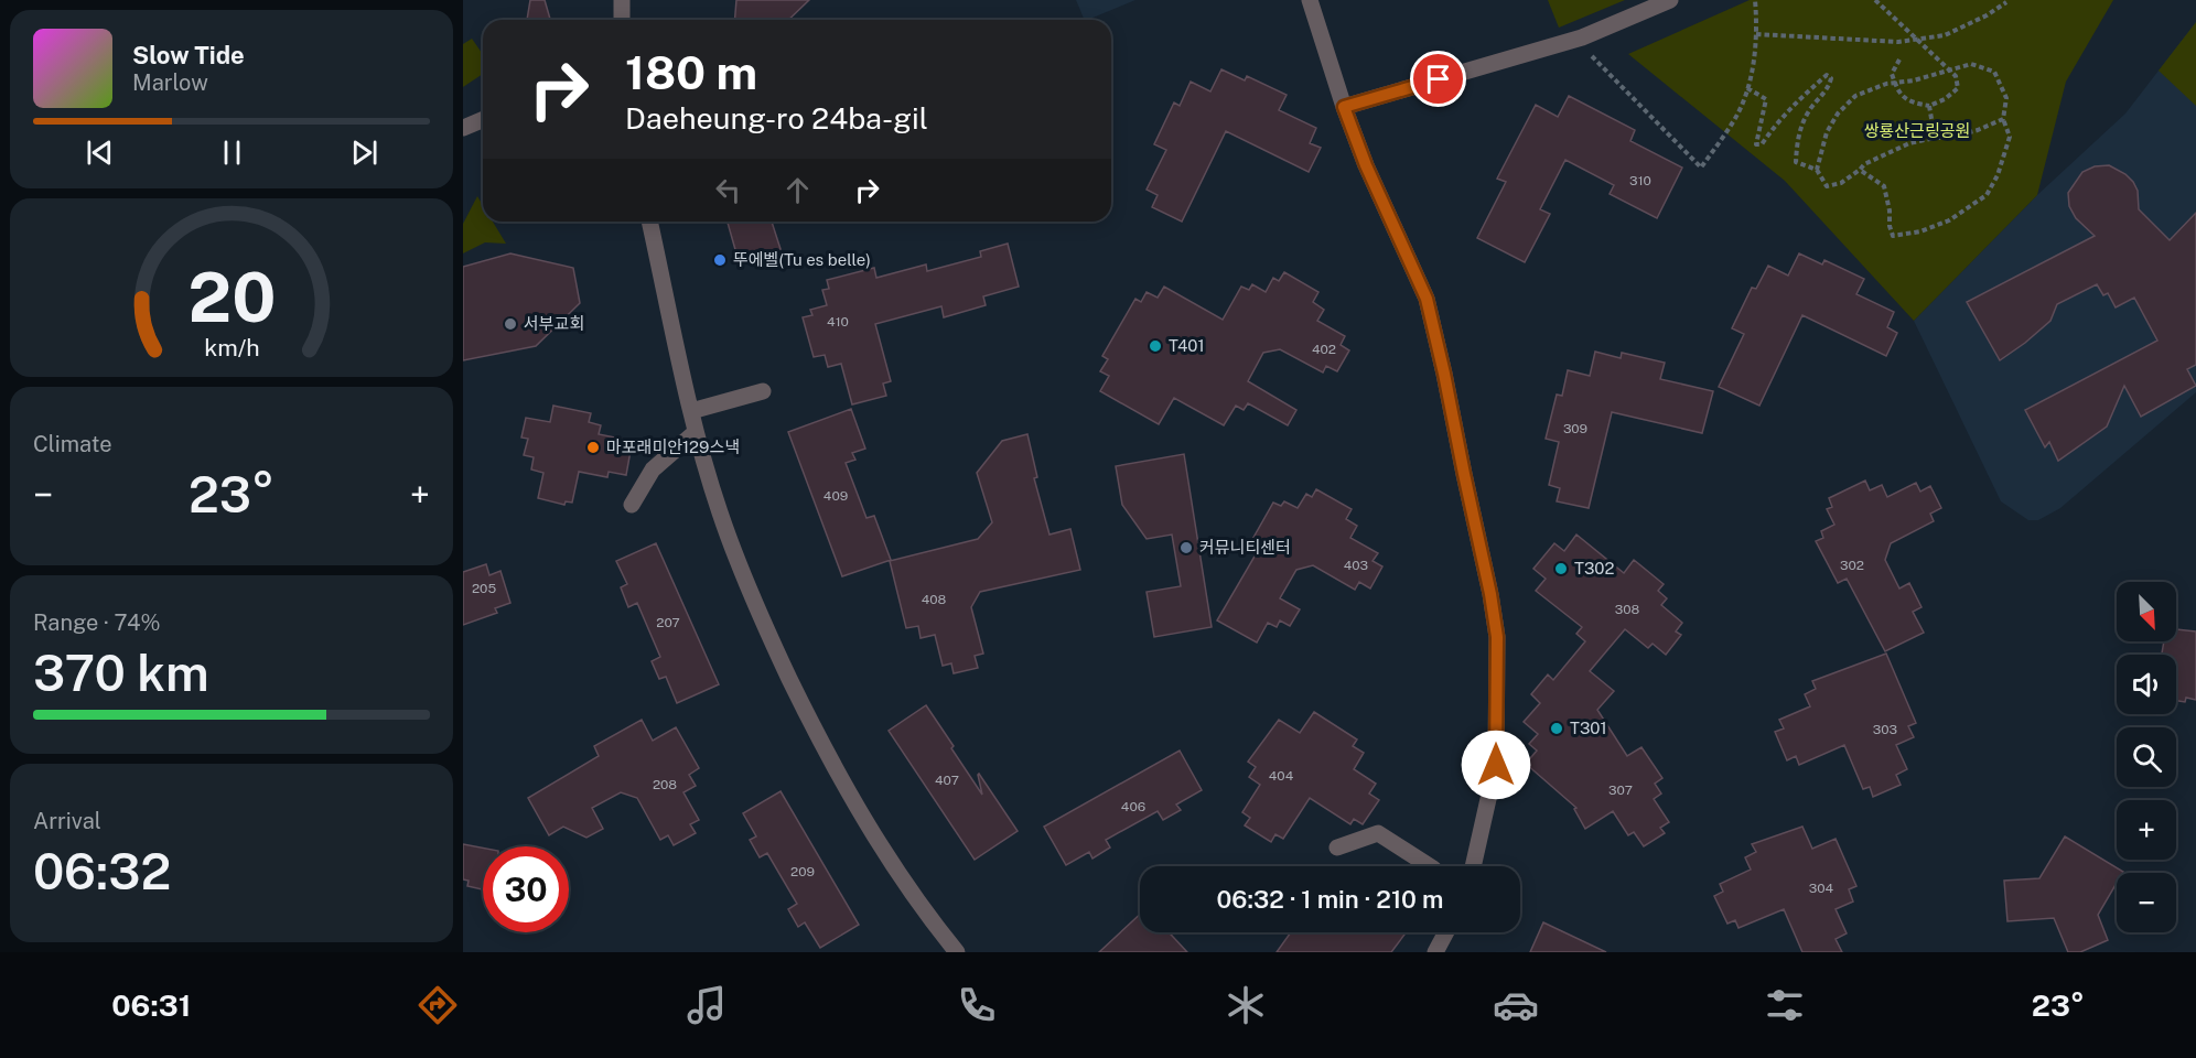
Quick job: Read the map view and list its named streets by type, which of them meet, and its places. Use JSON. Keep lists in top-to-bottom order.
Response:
{
  "parks": ["쌍룡산근링공원"],
  "places": [
    "뚜에벨(Tu es belle)",
    "서부교회",
    "T401",
    "마포래미안129스낵",
    "커뮤니티센터",
    "T302",
    "T301"
  ],
  "house_numbers": [
    "310",
    "410",
    "402",
    "309",
    "409",
    "403",
    "302",
    "205",
    "408",
    "308",
    "207",
    "303",
    "404",
    "407",
    "208",
    "307",
    "406",
    "209",
    "304"
  ],
  "north": "bottom right",
  "page": {
    "turn": ["180 m", "Daeheung-ro 24ba-gil"],
    "song": ["Slow Tide", "Marlow"],
    "tile": [
      "Climate",
      ["Range · 74%", "370 km"],
      ["Arrival", "06:32"]
    ],
    "heat": ["−", "23°", "+"],
    "map_buttons": ["+", "−"],
    "limit": "30",
    "trip": "06:32 · 1 min · 210 m",
    "tabs": ["06:31", "23°"],
    "gauge": ["20", "km/h"]
  }
}
